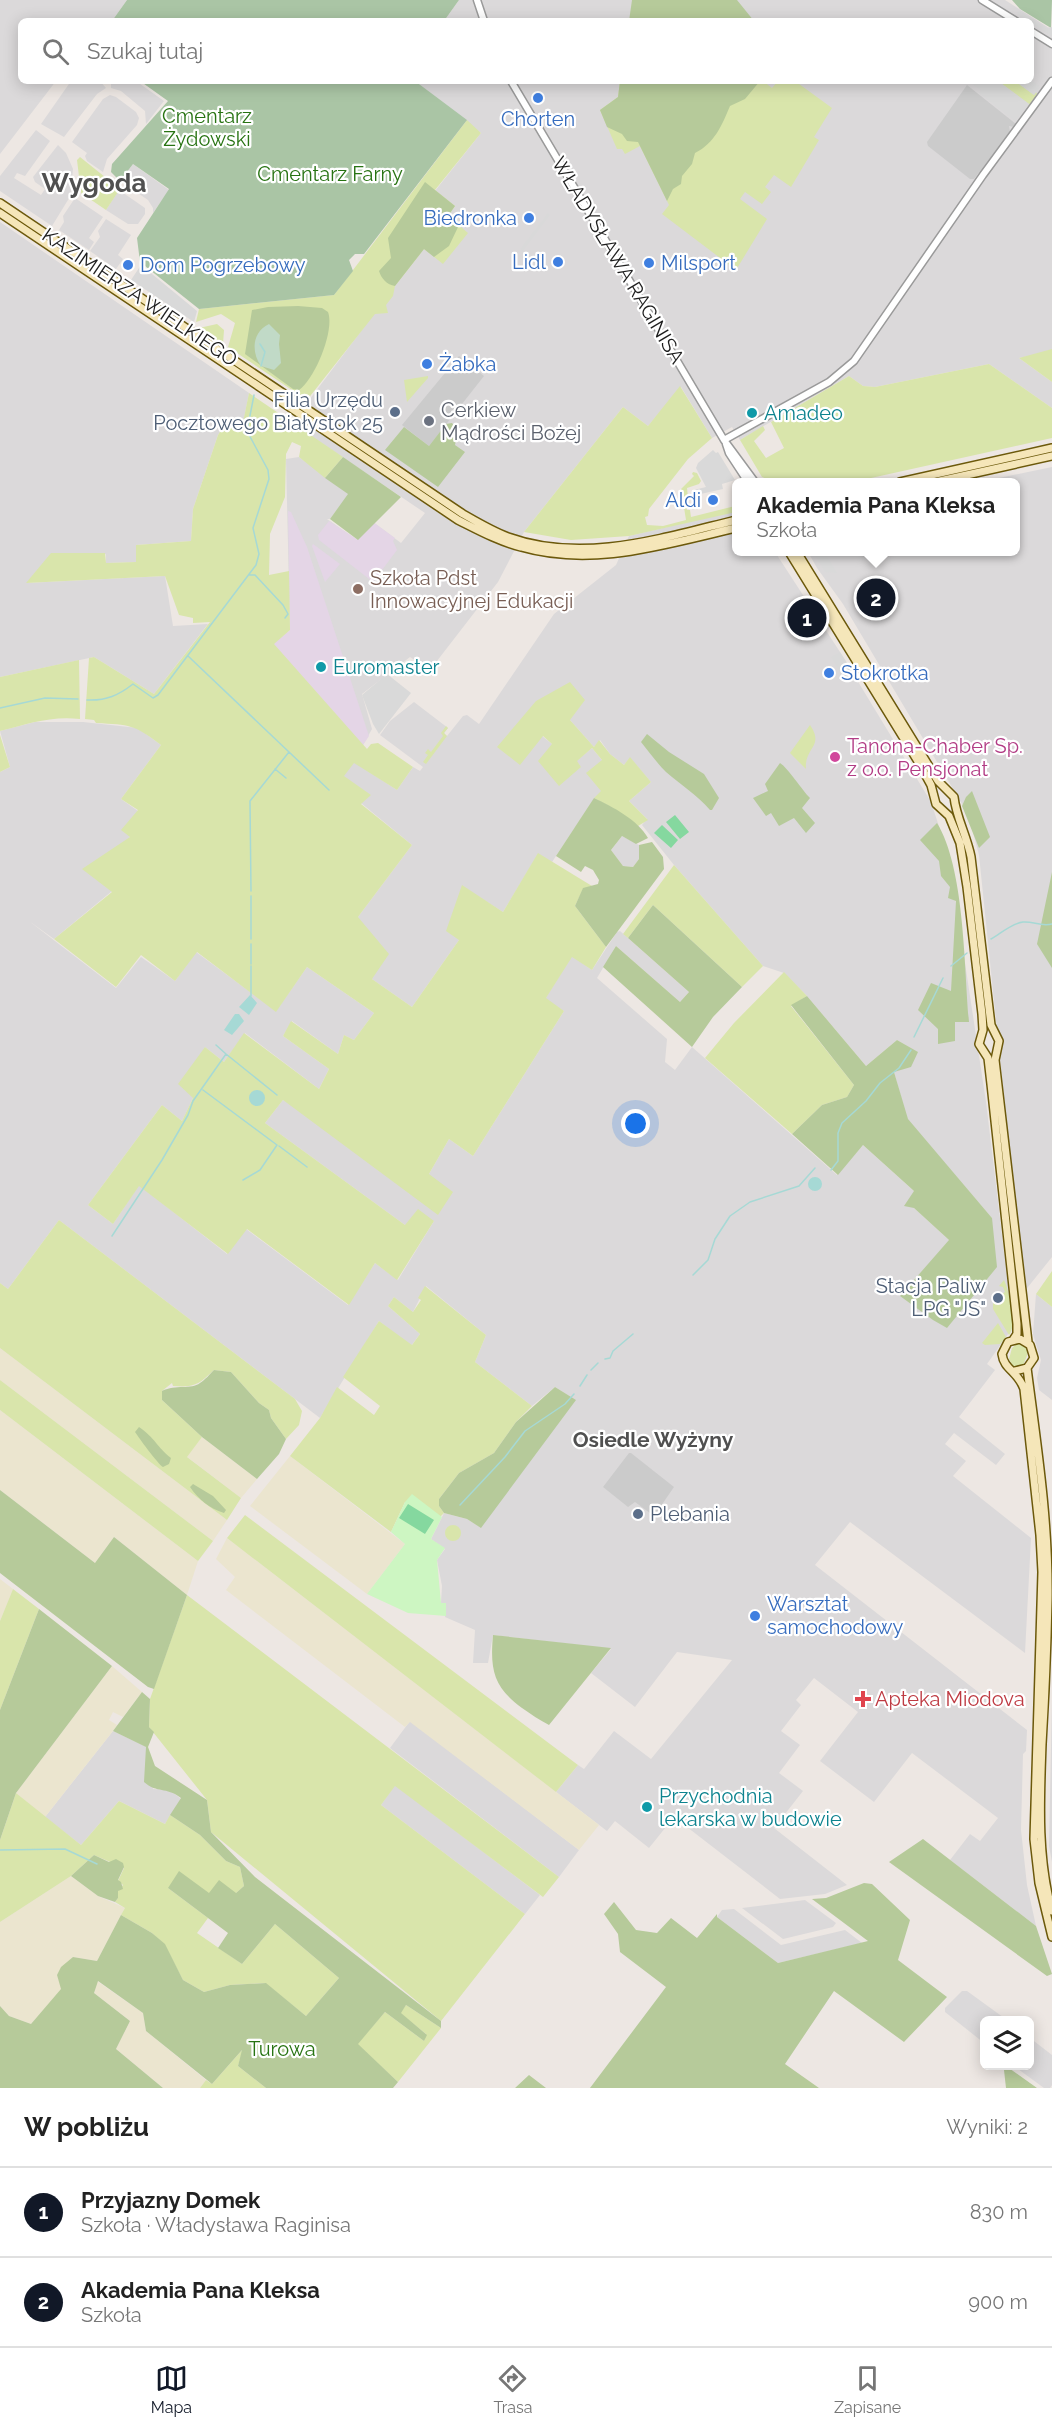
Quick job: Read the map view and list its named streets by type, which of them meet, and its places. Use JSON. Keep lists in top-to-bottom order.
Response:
{
  "streets": {
    "main road": ["KAZIMIERZA WIELKIEGO"],
    "street": ["WŁADYSŁAWA RAGINISA"]
  },
  "districts": ["Wygoda", "Osiedle Wyżyny"],
  "parks": ["Cmentarz Żydowski", "Cmentarz Farny", "Turowa"],
  "places": {
    "other": [
      "Chorten",
      "Biedronka",
      "Lidl",
      "Milsport",
      "Dom Pogrzebowy",
      "Żabka",
      "Filia Urzędu Pocztowego Białystok 25",
      "Amadeo",
      "Cerkiew Mądrości Bożej",
      "Aldi",
      "Szkoła Pdst Innowacyjnej Edukacji",
      "Euromaster",
      "Stokrotka",
      "Tanona-Chaber Sp. z o.o. Pensjonat",
      "Stacja Paliw LPG \"JS\"",
      "Plebania",
      "Warsztat samochodowy",
      "Przychodnia lekarska w budowie"
    ],
    "health": ["Apteka Miodova"]
  },
  "page": {
    "search": "Szukaj tutaj",
    "popup": ["Akademia Pana Kleksa", "Szkoła"],
    "pins": ["2", "1"],
    "heading": ["W pobliżu", "Wyniki: 2"],
    "list": [
      {
        "mark": "1",
        "name": "Przyjazny Domek",
        "note": "Szkoła · Władysława Raginisa",
        "value": "830 m"
      },
      {
        "mark": "2",
        "name": "Akademia Pana Kleksa",
        "note": "Szkoła",
        "value": "900 m"
      }
    ],
    "nav": ["Mapa", "Trasa", "Zapisane"]
  }
}
